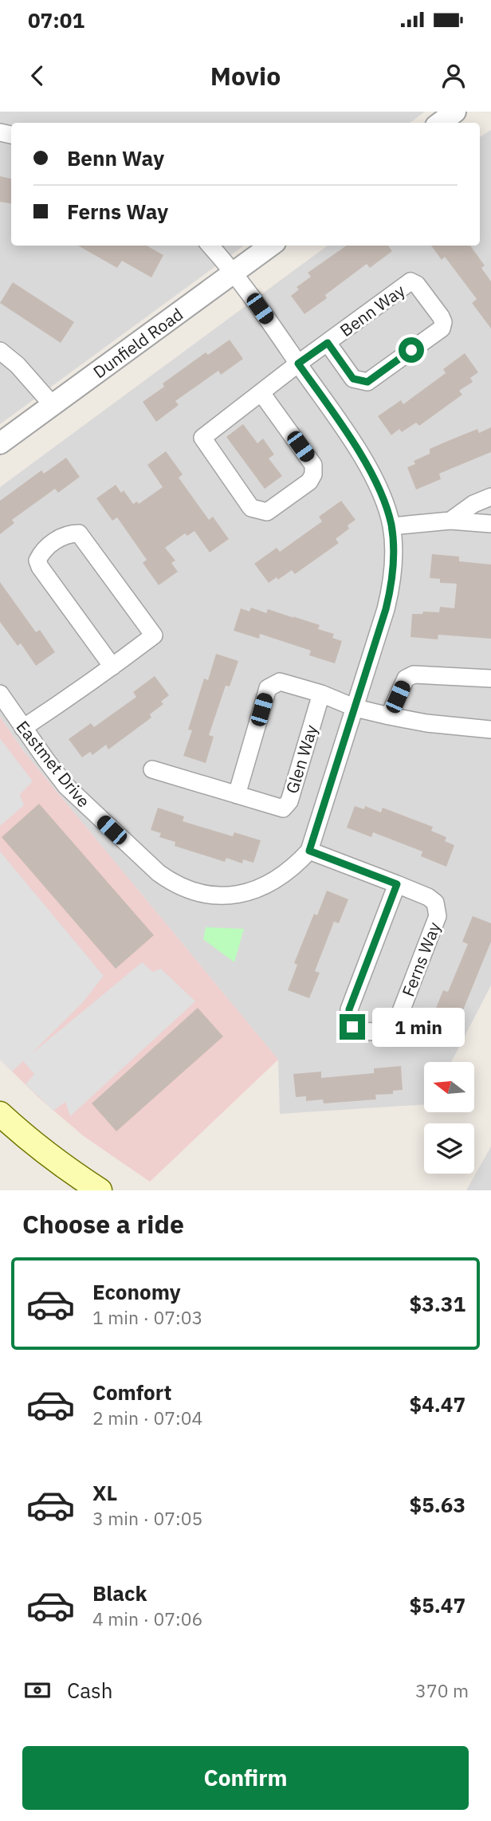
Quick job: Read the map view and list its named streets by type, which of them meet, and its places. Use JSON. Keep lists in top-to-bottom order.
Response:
{
  "streets": {
    "street": [
      "Benn Way",
      "Dunfield Road",
      "Glen Way",
      "Eastmet Drive",
      "Ferns Way"
    ]
  },
  "crossings": [
    ["Benn Way", "Eastmet Drive"],
    ["Dunfield Road", "Eastmet Drive"],
    ["Eastmet Drive", "Ferns Way"]
  ],
  "north": "left",
  "page": {
    "status": "07:01",
    "header": "Movio",
    "banner": ["Benn Way", "Ferns Way"],
    "bubble": "1 min",
    "heading": "Choose a ride",
    "list": [
      {
        "name": "Economy",
        "note": "1 min · 07:03",
        "value": "$3.31"
      },
      {
        "name": "Comfort",
        "note": "2 min · 07:04",
        "value": "$4.47"
      },
      {
        "name": "XL",
        "note": "3 min · 07:05",
        "value": "$5.63"
      },
      {
        "name": "Black",
        "note": "4 min · 07:06",
        "value": "$5.47"
      }
    ],
    "pay": ["Cash", "370 m"],
    "buttons": "Confirm"
  }
}
